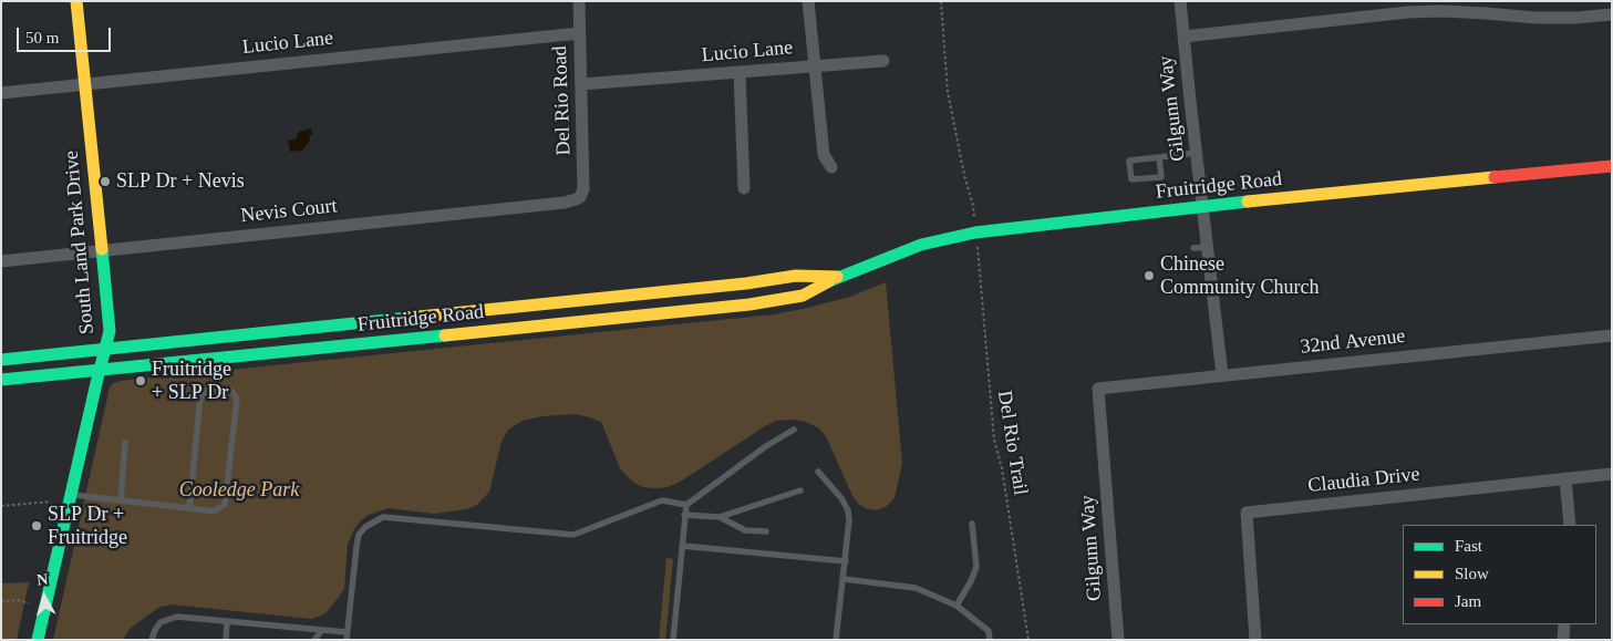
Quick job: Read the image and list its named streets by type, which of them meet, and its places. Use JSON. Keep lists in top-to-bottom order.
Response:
{
  "streets": {
    "main road": ["Fruitridge Road", "South Land Park Drive"],
    "street": [
      "Lucio Lane",
      "Del Rio Road",
      "Gilgunn Way",
      "Nevis Court",
      "32nd Avenue",
      "Claudia Drive"
    ],
    "path": ["Del Rio Trail"]
  },
  "crossings": [
    ["Lucio Lane", "Del Rio Road"],
    ["Lucio Lane", "South Land Park Drive"],
    ["Del Rio Road", "Nevis Court"],
    ["Gilgunn Way", "Fruitridge Road"],
    ["Gilgunn Way", "32nd Avenue"],
    ["Fruitridge Road", "South Land Park Drive"],
    ["Nevis Court", "South Land Park Drive"]
  ],
  "parks": ["Cooledge Park"],
  "places": [
    "SLP Dr + Nevis",
    "Chinese Community Church",
    "Fruitridge + SLP Dr",
    "SLP Dr + Fruitridge"
  ],
  "legend": ["Fast", "Slow", "Jam"],
  "scale_bar": "50 m",
  "north": "top"
}
